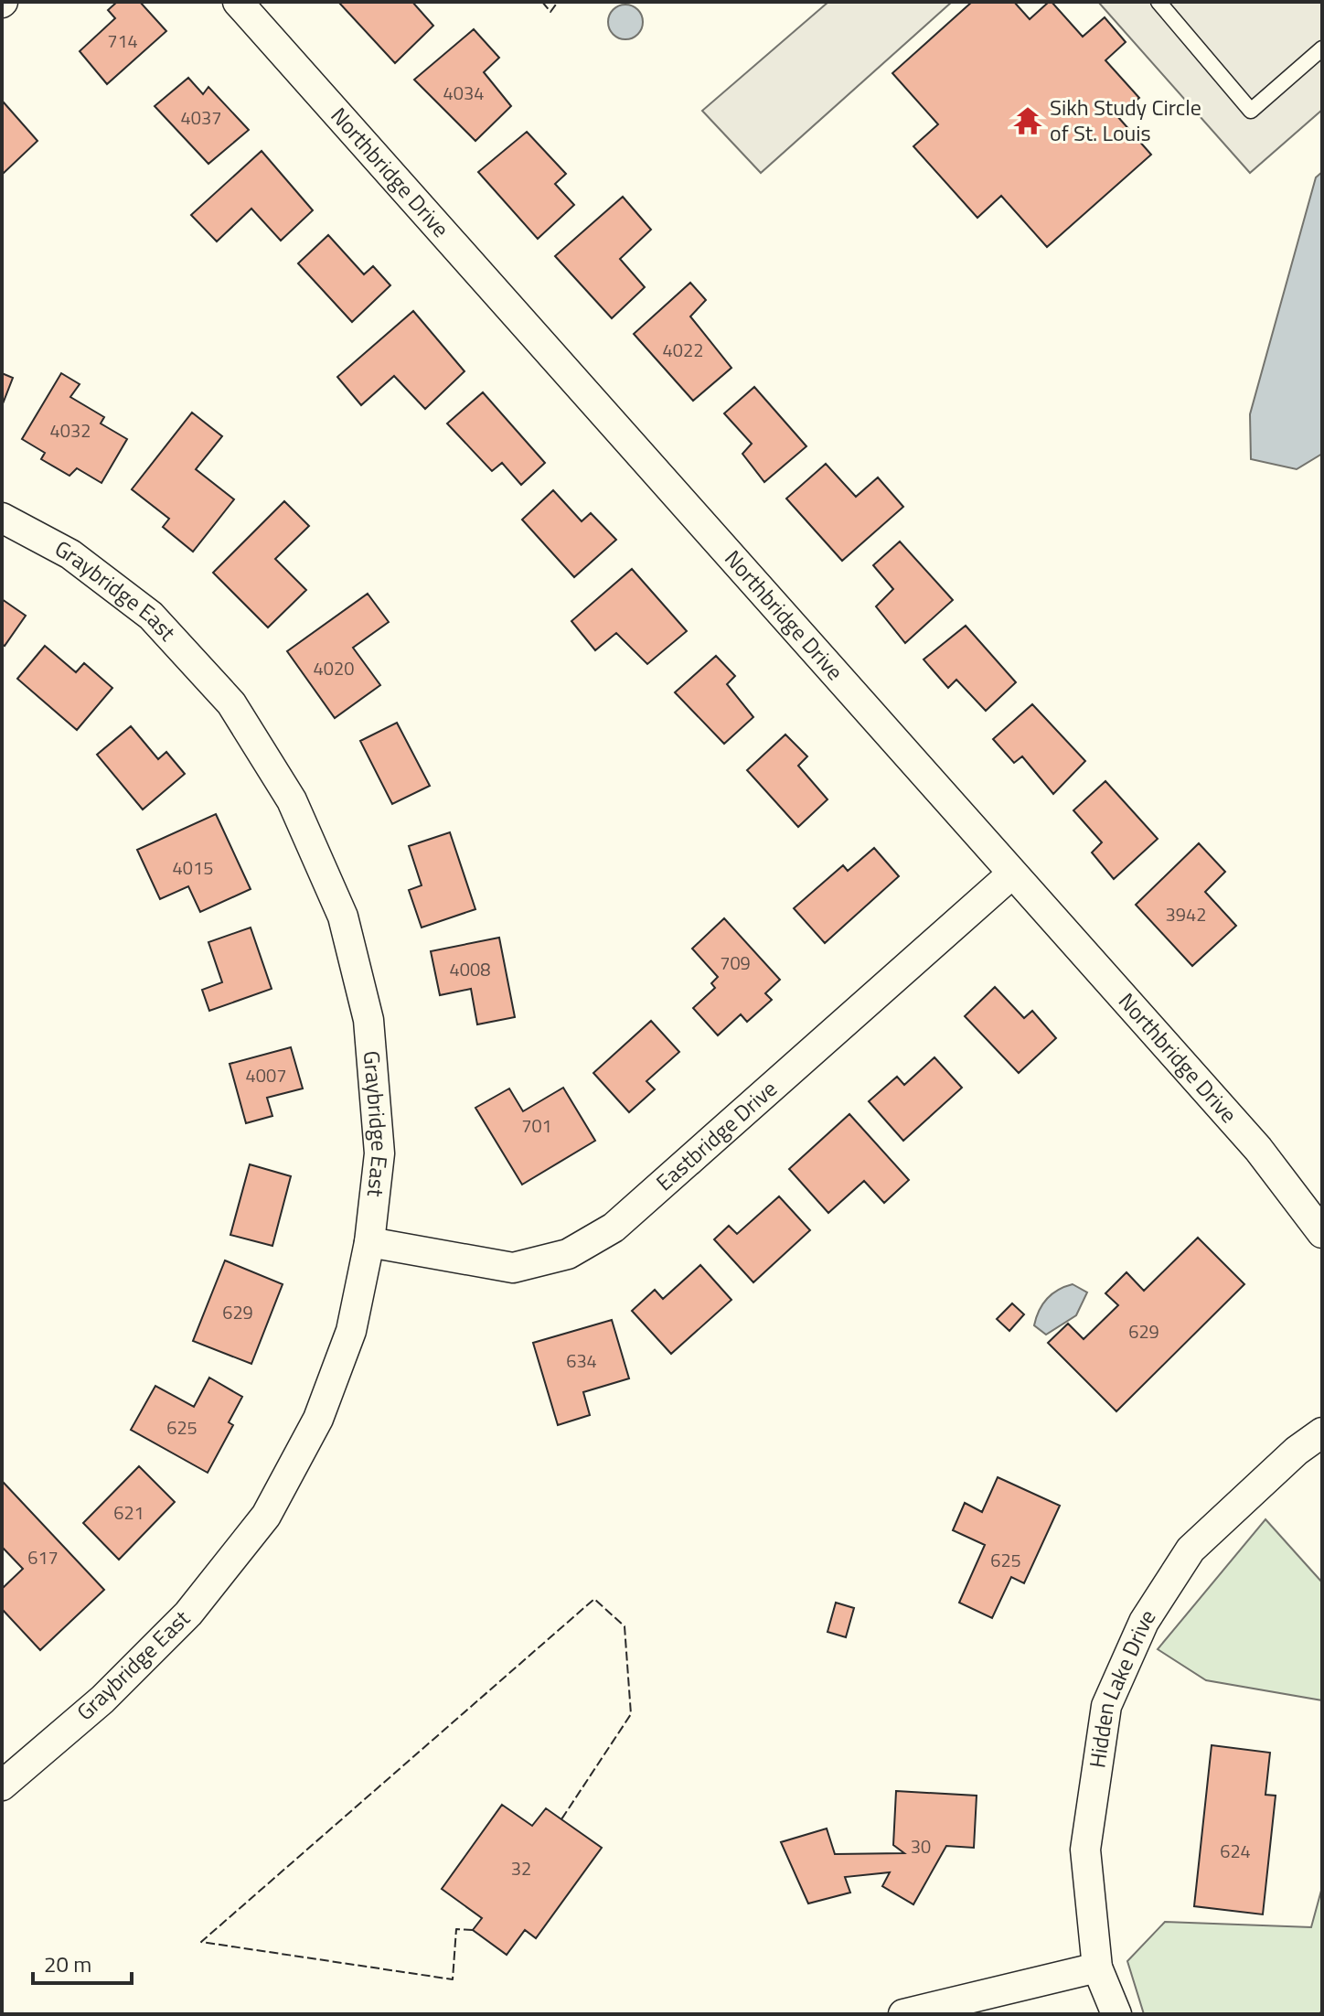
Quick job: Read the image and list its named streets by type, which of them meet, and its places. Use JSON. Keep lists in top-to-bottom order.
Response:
{
  "streets": {
    "street": [
      "Northbridge Drive",
      "Graybridge East",
      "Eastbridge Drive",
      "Hidden Lake Drive"
    ]
  },
  "crossings": [
    ["Northbridge Drive", "Eastbridge Drive"],
    ["Graybridge East", "Eastbridge Drive"]
  ],
  "places": {
    "temple": ["Sikh Study Circle of St. Louis"]
  },
  "house_numbers": [
    "714",
    "4034",
    "4037",
    "4022",
    "4032",
    "4020",
    "4015",
    "3942",
    "709",
    "4008",
    "4007",
    "701",
    "629",
    "629",
    "634",
    "625",
    "621",
    "617",
    "625",
    "30",
    "624",
    "32"
  ],
  "scale_bar": "20 m"
}
